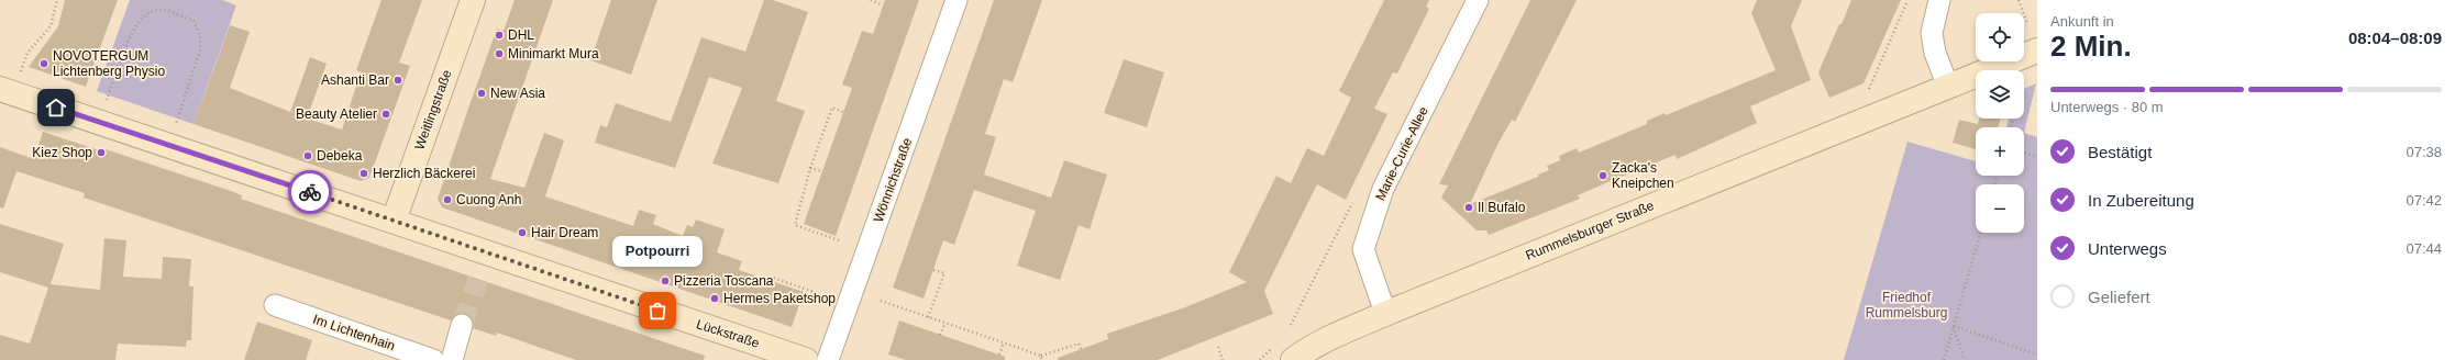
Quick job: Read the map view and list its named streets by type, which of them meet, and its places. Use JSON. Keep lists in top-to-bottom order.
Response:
{
  "streets": {
    "street": [
      "Weitlingstraße",
      "Marie-Curie-Allee",
      "Wönnichstraße",
      "Rummelsburger Straße",
      "Im Lichtenhain",
      "Lückstraße"
    ]
  },
  "crossings": [
    ["Weitlingstraße", "Lückstraße"],
    ["Marie-Curie-Allee", "Rummelsburger Straße"]
  ],
  "parks": ["Friedhof Rummelsburg"],
  "places": [
    "DHL",
    "Minimarkt Mura",
    "NOVOTERGUM Lichtenberg Physio",
    "Ashanti Bar",
    "New Asia",
    "Beauty Atelier",
    "Kiez Shop",
    "Debeka",
    "Herzlich Bäckerei",
    "Zacka's Kneipchen",
    "Cuong Anh",
    "Il Bufalo",
    "Hair Dream",
    "Pizzeria Toscana",
    "Hermes Paketshop",
    "Potpourri"
  ],
  "page": {
    "heading": ["2 Min.", "Ankunft in", "08:04–08:09"],
    "map_buttons": ["+", "−"],
    "bar": "Unterwegs · 80 m",
    "list": [
      ["Bestätigt", "07:38"],
      ["In Zubereitung", "07:42"],
      ["Unterwegs", "07:44"],
      "Geliefert"
    ],
    "bubble": "Potpourri"
  }
}
